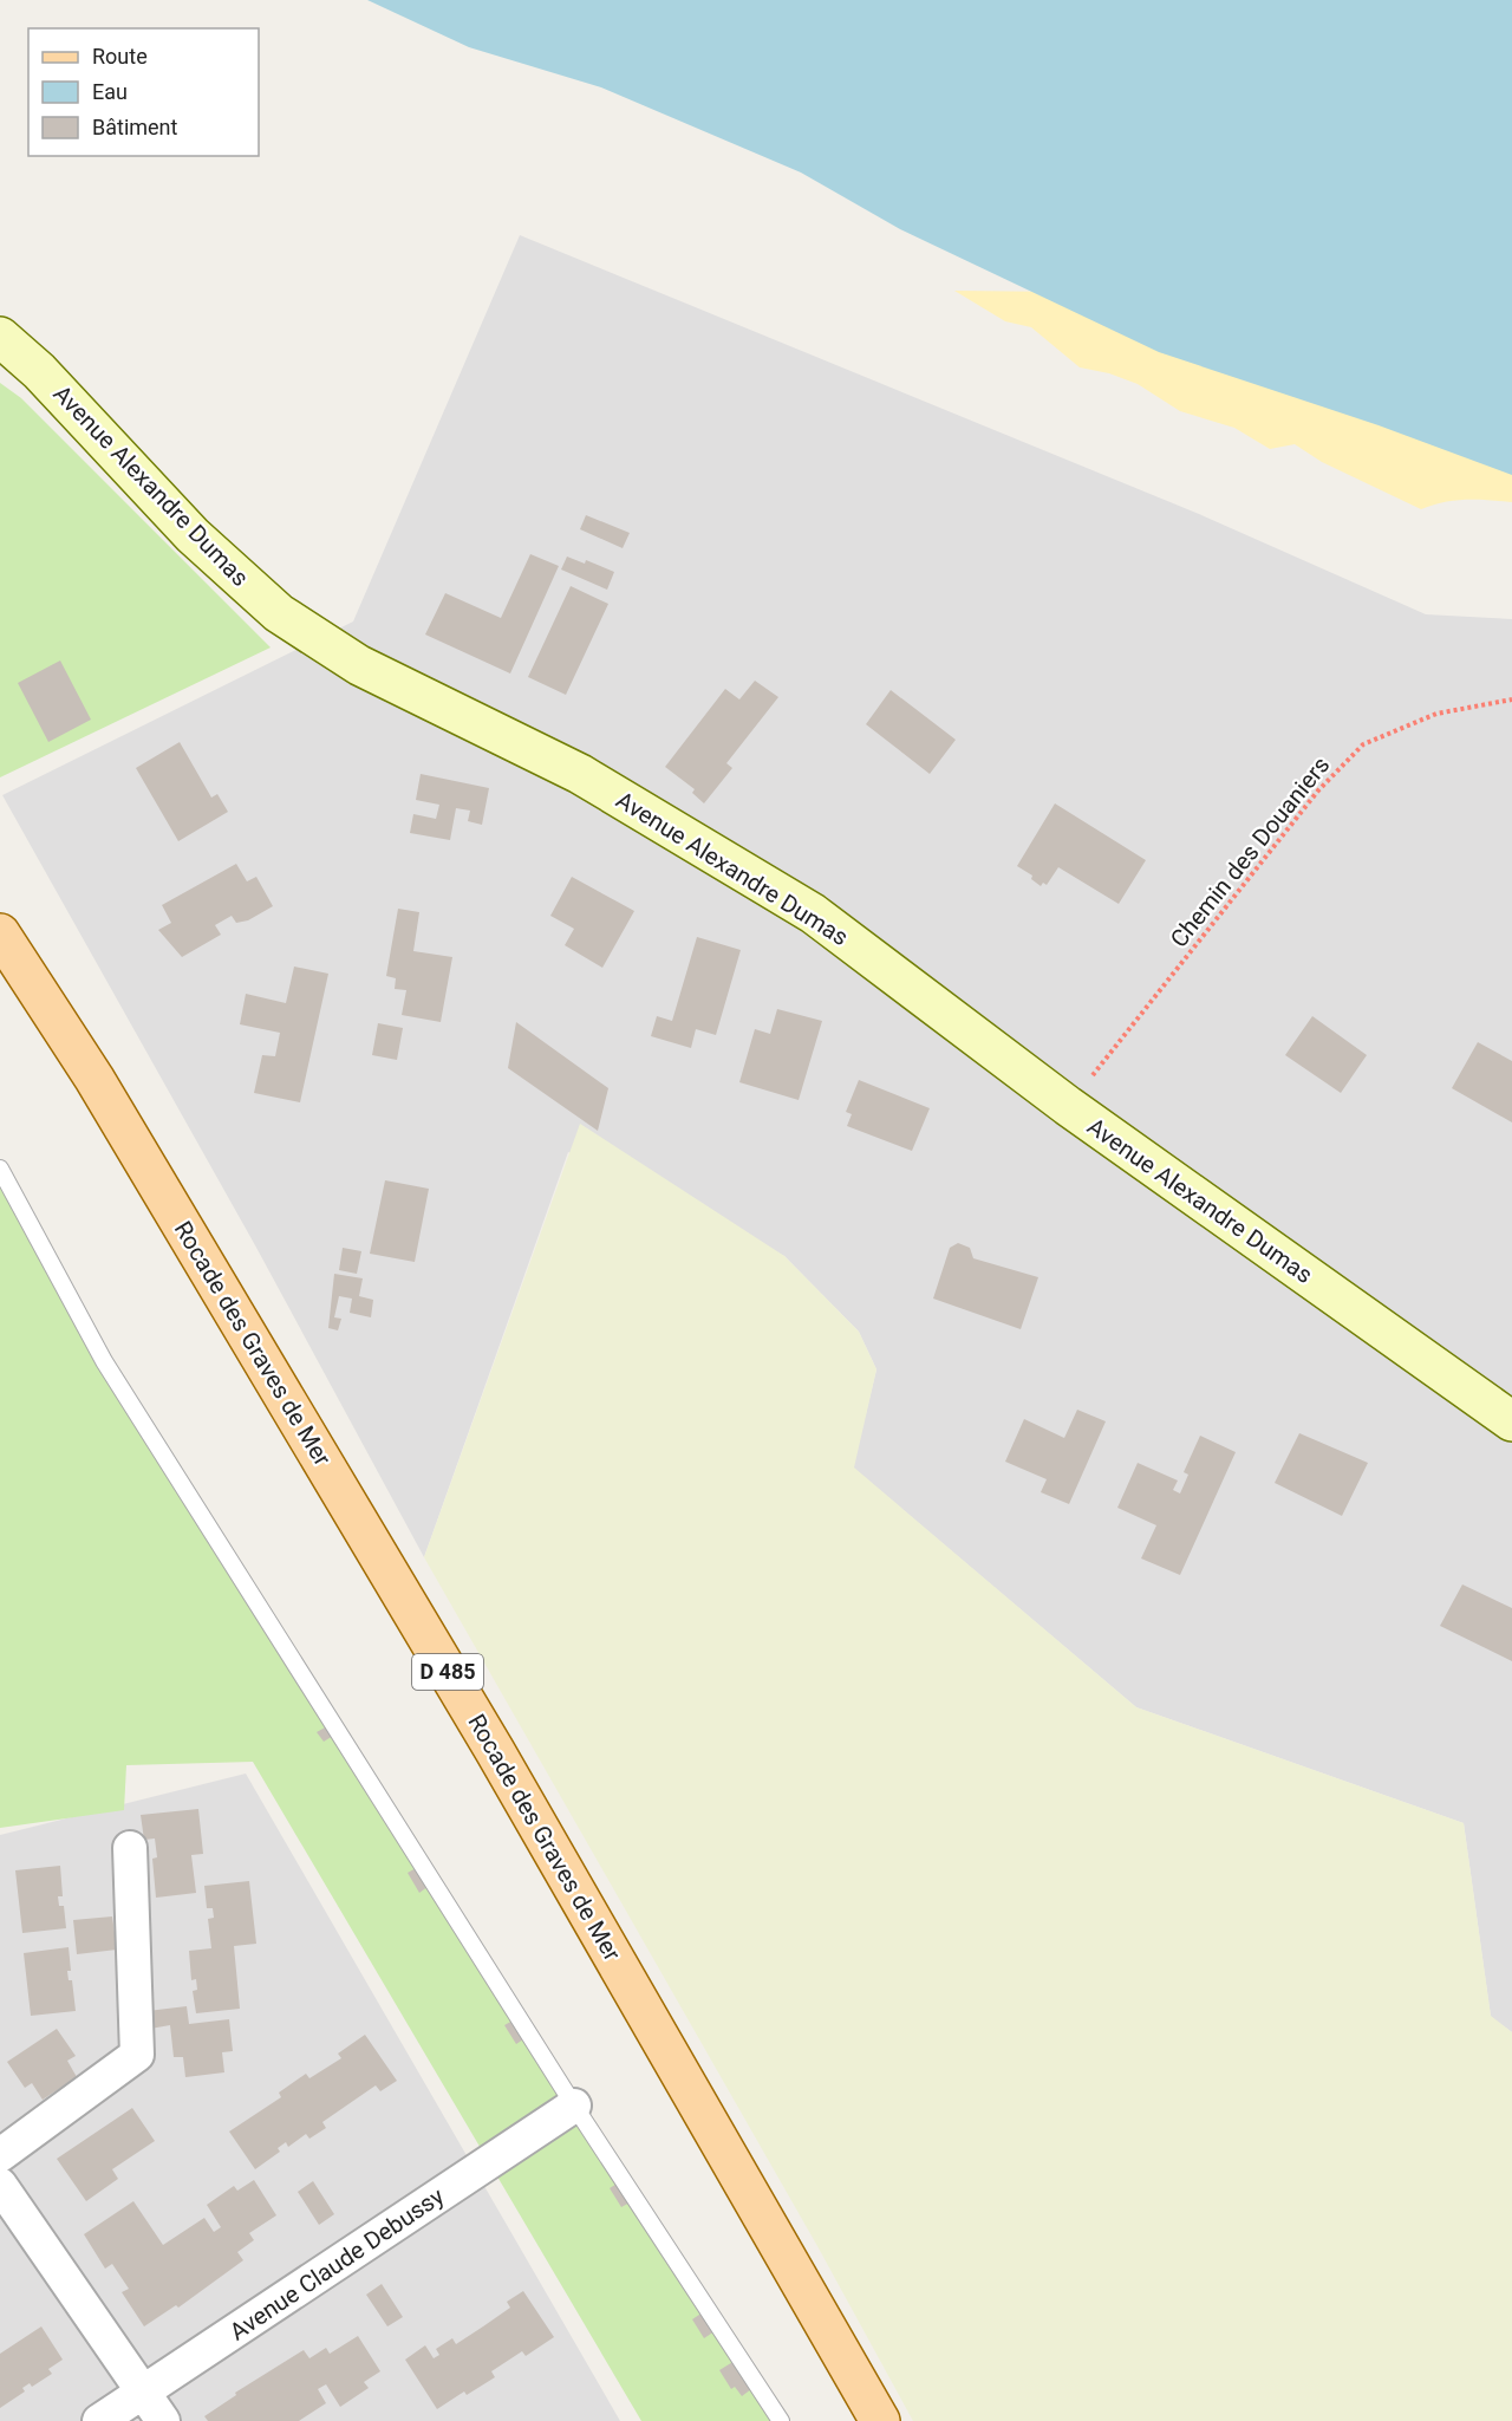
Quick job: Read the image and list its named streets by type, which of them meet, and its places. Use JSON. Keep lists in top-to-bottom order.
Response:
{
  "streets": {
    "main road": ["Rocade des Graves de Mer", "D 485"],
    "street": ["Avenue Alexandre Dumas", "Avenue Claude Debussy"],
    "path": ["Chemin des Douaniers"]
  },
  "crossings": [
    ["Avenue Alexandre Dumas", "Chemin des Douaniers"]
  ],
  "legend": ["Route", "Eau", "Bâtiment"]
}
